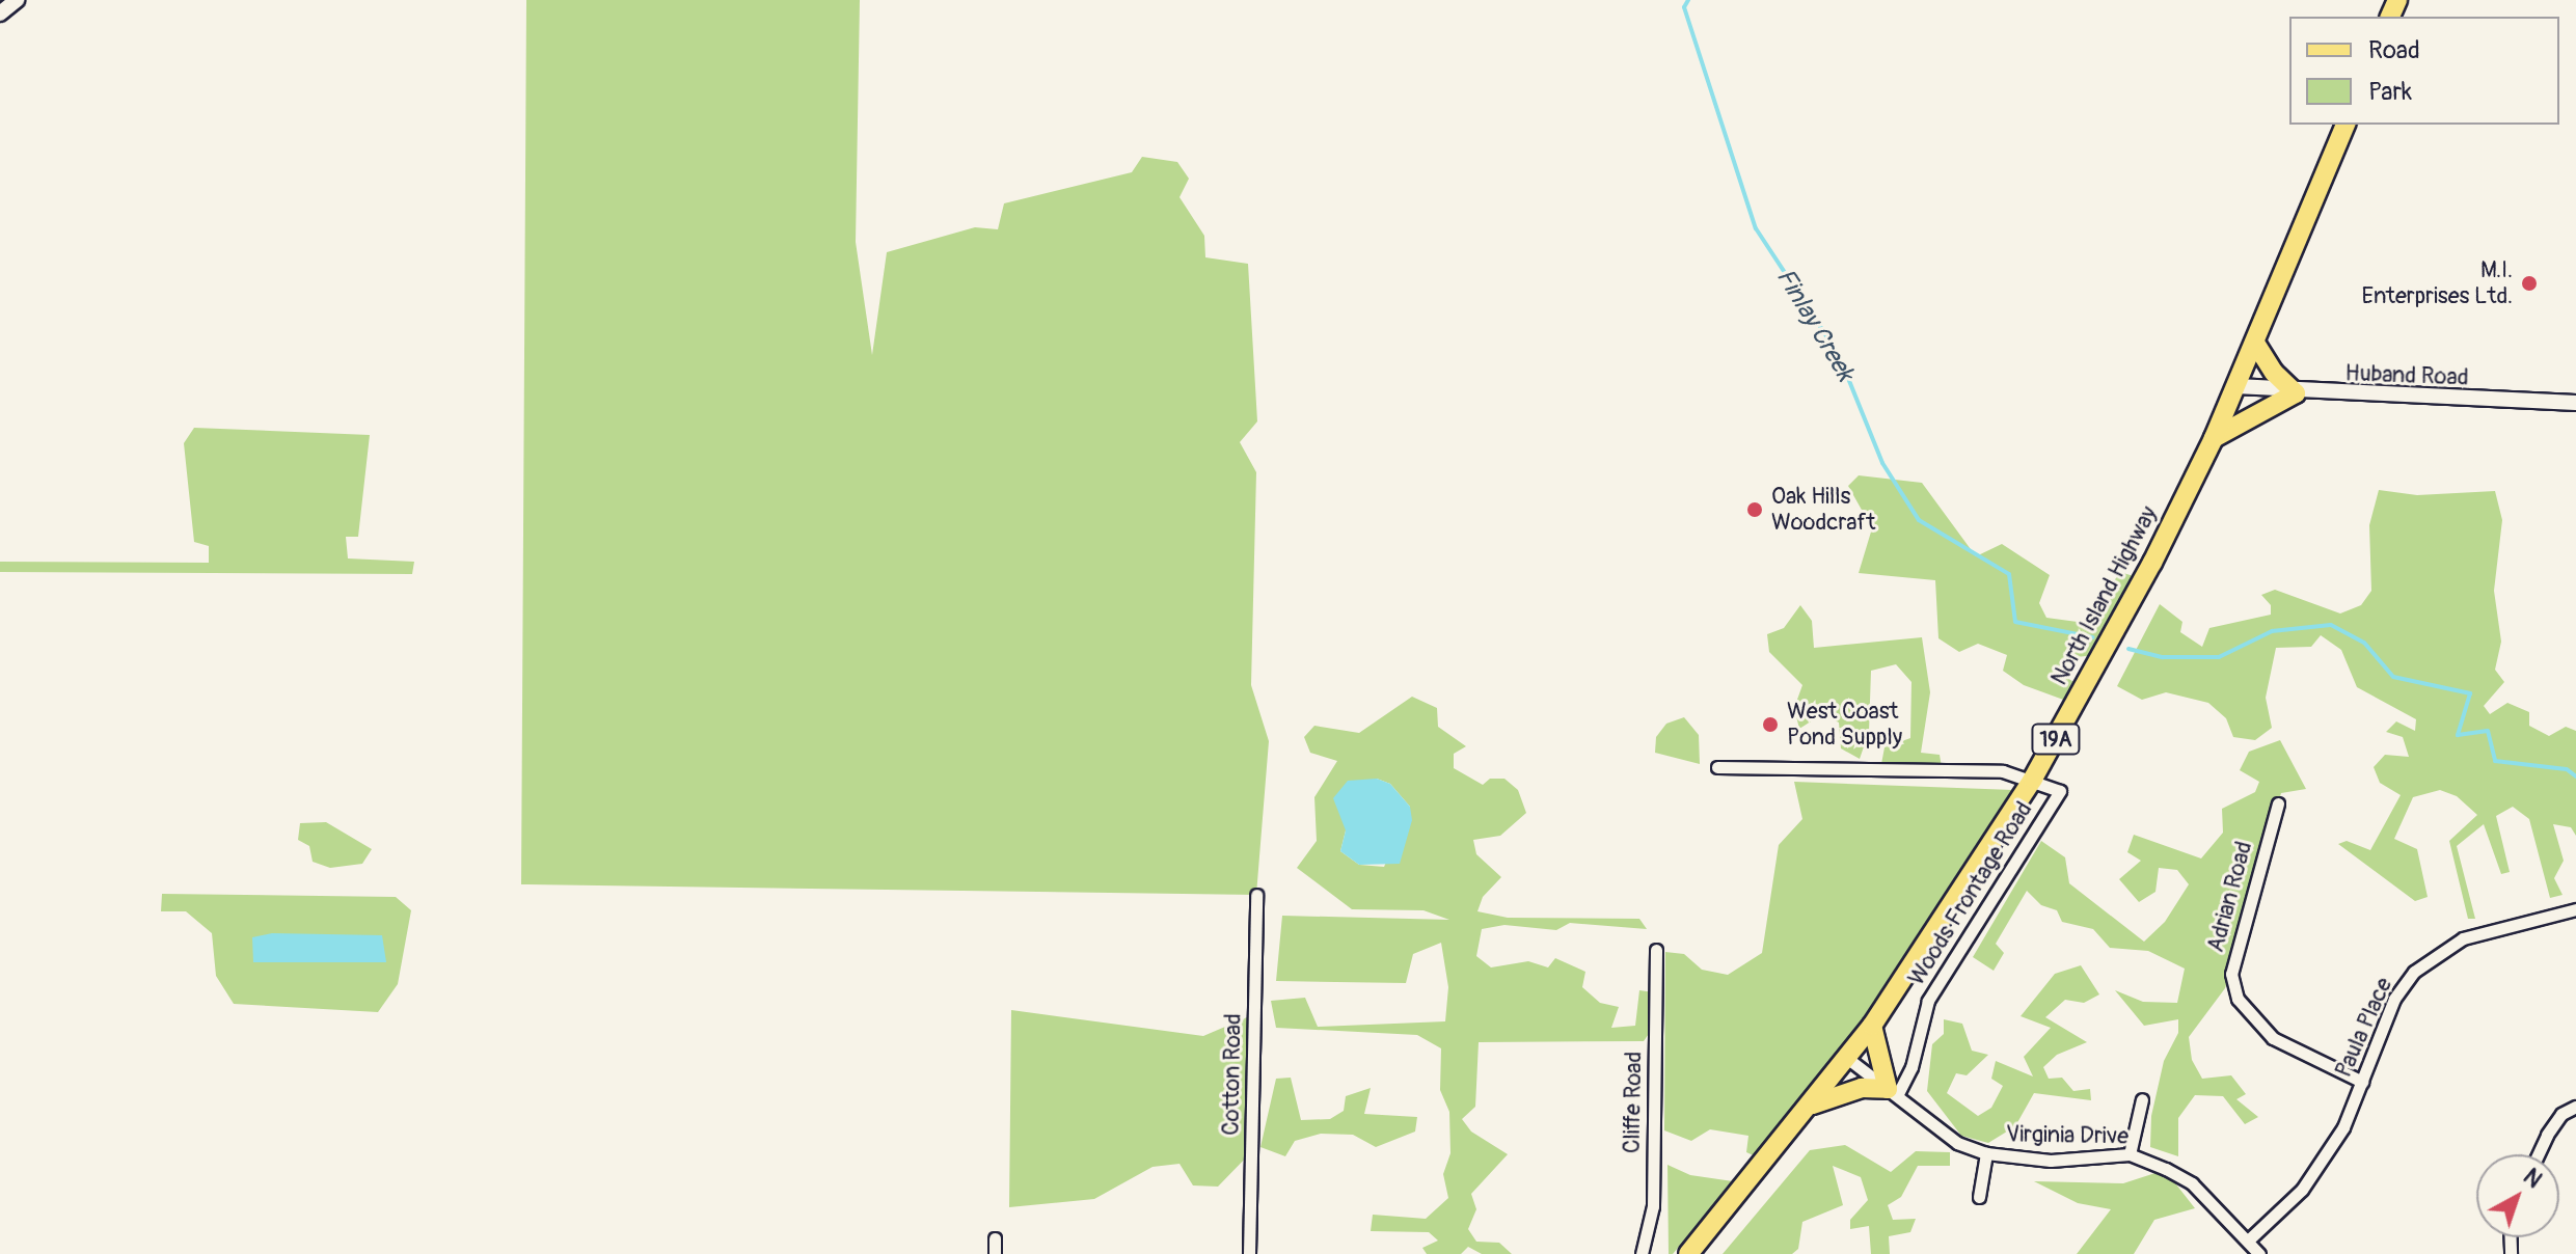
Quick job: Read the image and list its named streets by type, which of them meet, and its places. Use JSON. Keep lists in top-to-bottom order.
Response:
{
  "streets": {
    "main road": ["North Island Highway", "19A"],
    "street": [
      "Huband Road",
      "Woods Frontage Road",
      "Adrian Road",
      "Paula Place",
      "Cotton Road",
      "Cliffe Road",
      "Virginia Drive"
    ]
  },
  "crossings": [
    ["Huband Road", "North Island Highway"],
    ["North Island Highway", "Woods Frontage Road"],
    ["North Island Highway", "Virginia Drive"],
    ["Woods Frontage Road", "Virginia Drive"],
    ["Adrian Road", "Paula Place"],
    ["Paula Place", "Virginia Drive"]
  ],
  "water": ["Finlay Creek"],
  "places": ["M.I. Enterprises Ltd.", "Oak Hills Woodcraft", "West Coast Pond Supply"],
  "legend": ["Road", "Park"],
  "north": "top right"
}
